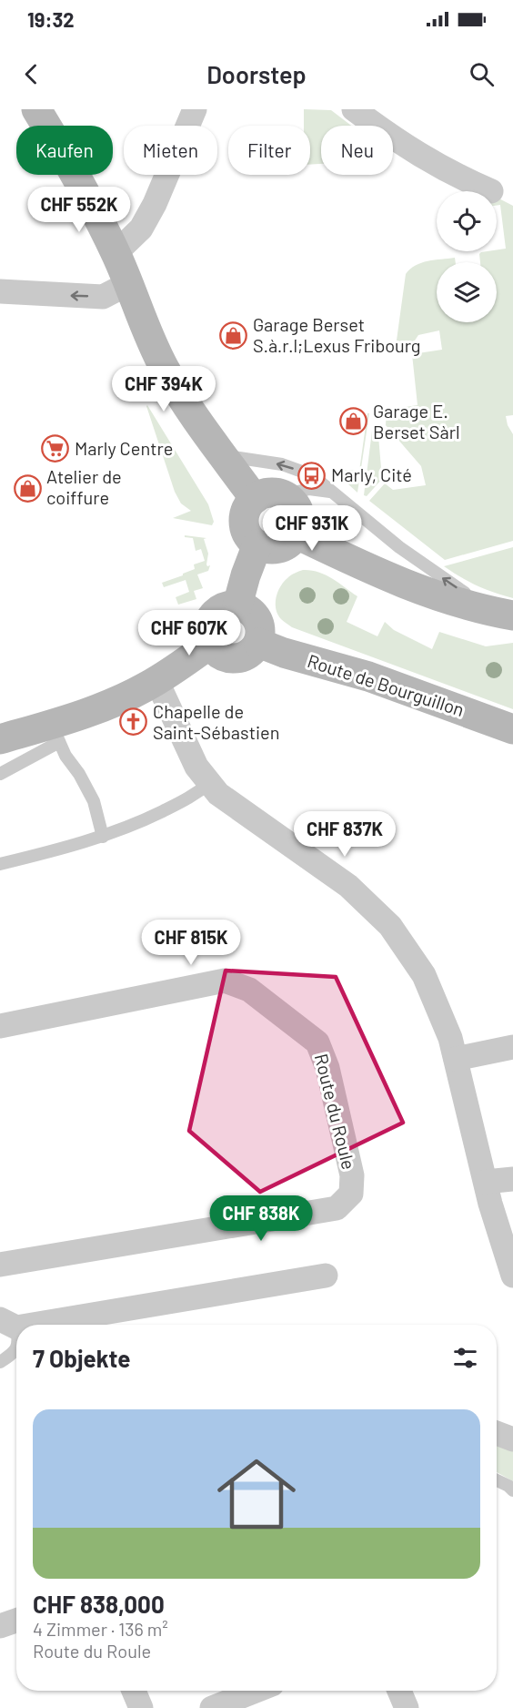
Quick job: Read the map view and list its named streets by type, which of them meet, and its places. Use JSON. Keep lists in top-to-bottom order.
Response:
{
  "streets": {
    "main road": ["Route de Bourguillon"],
    "street": ["Route du Roule"]
  },
  "places": {
    "shop": ["Garage Berset S.à.r.l;Lexus Fribourg", "Garage E. Berset Sàrl", "Atelier de coiffure"],
    "supermarket": ["Marly Centre"],
    "bus stop": ["Marly, Cité"],
    "church": ["Chapelle de Saint-Sébastien"]
  },
  "page": {
    "status": "19:32",
    "header": "Doorstep",
    "chip": [
      "Kaufen",
      "Mieten",
      "Filter",
      "Neu"
    ],
    "price": [
      "CHF 552K",
      "CHF 394K",
      "CHF 931K",
      "CHF 607K",
      "CHF 837K",
      "CHF 815K",
      "CHF 838K"
    ],
    "heading": "7 Objekte",
    "list": [
      {
        "name": "CHF 838,000",
        "note": "4 Zimmer · 136 m² · Route du Roule"
      }
    ]
  }
}
